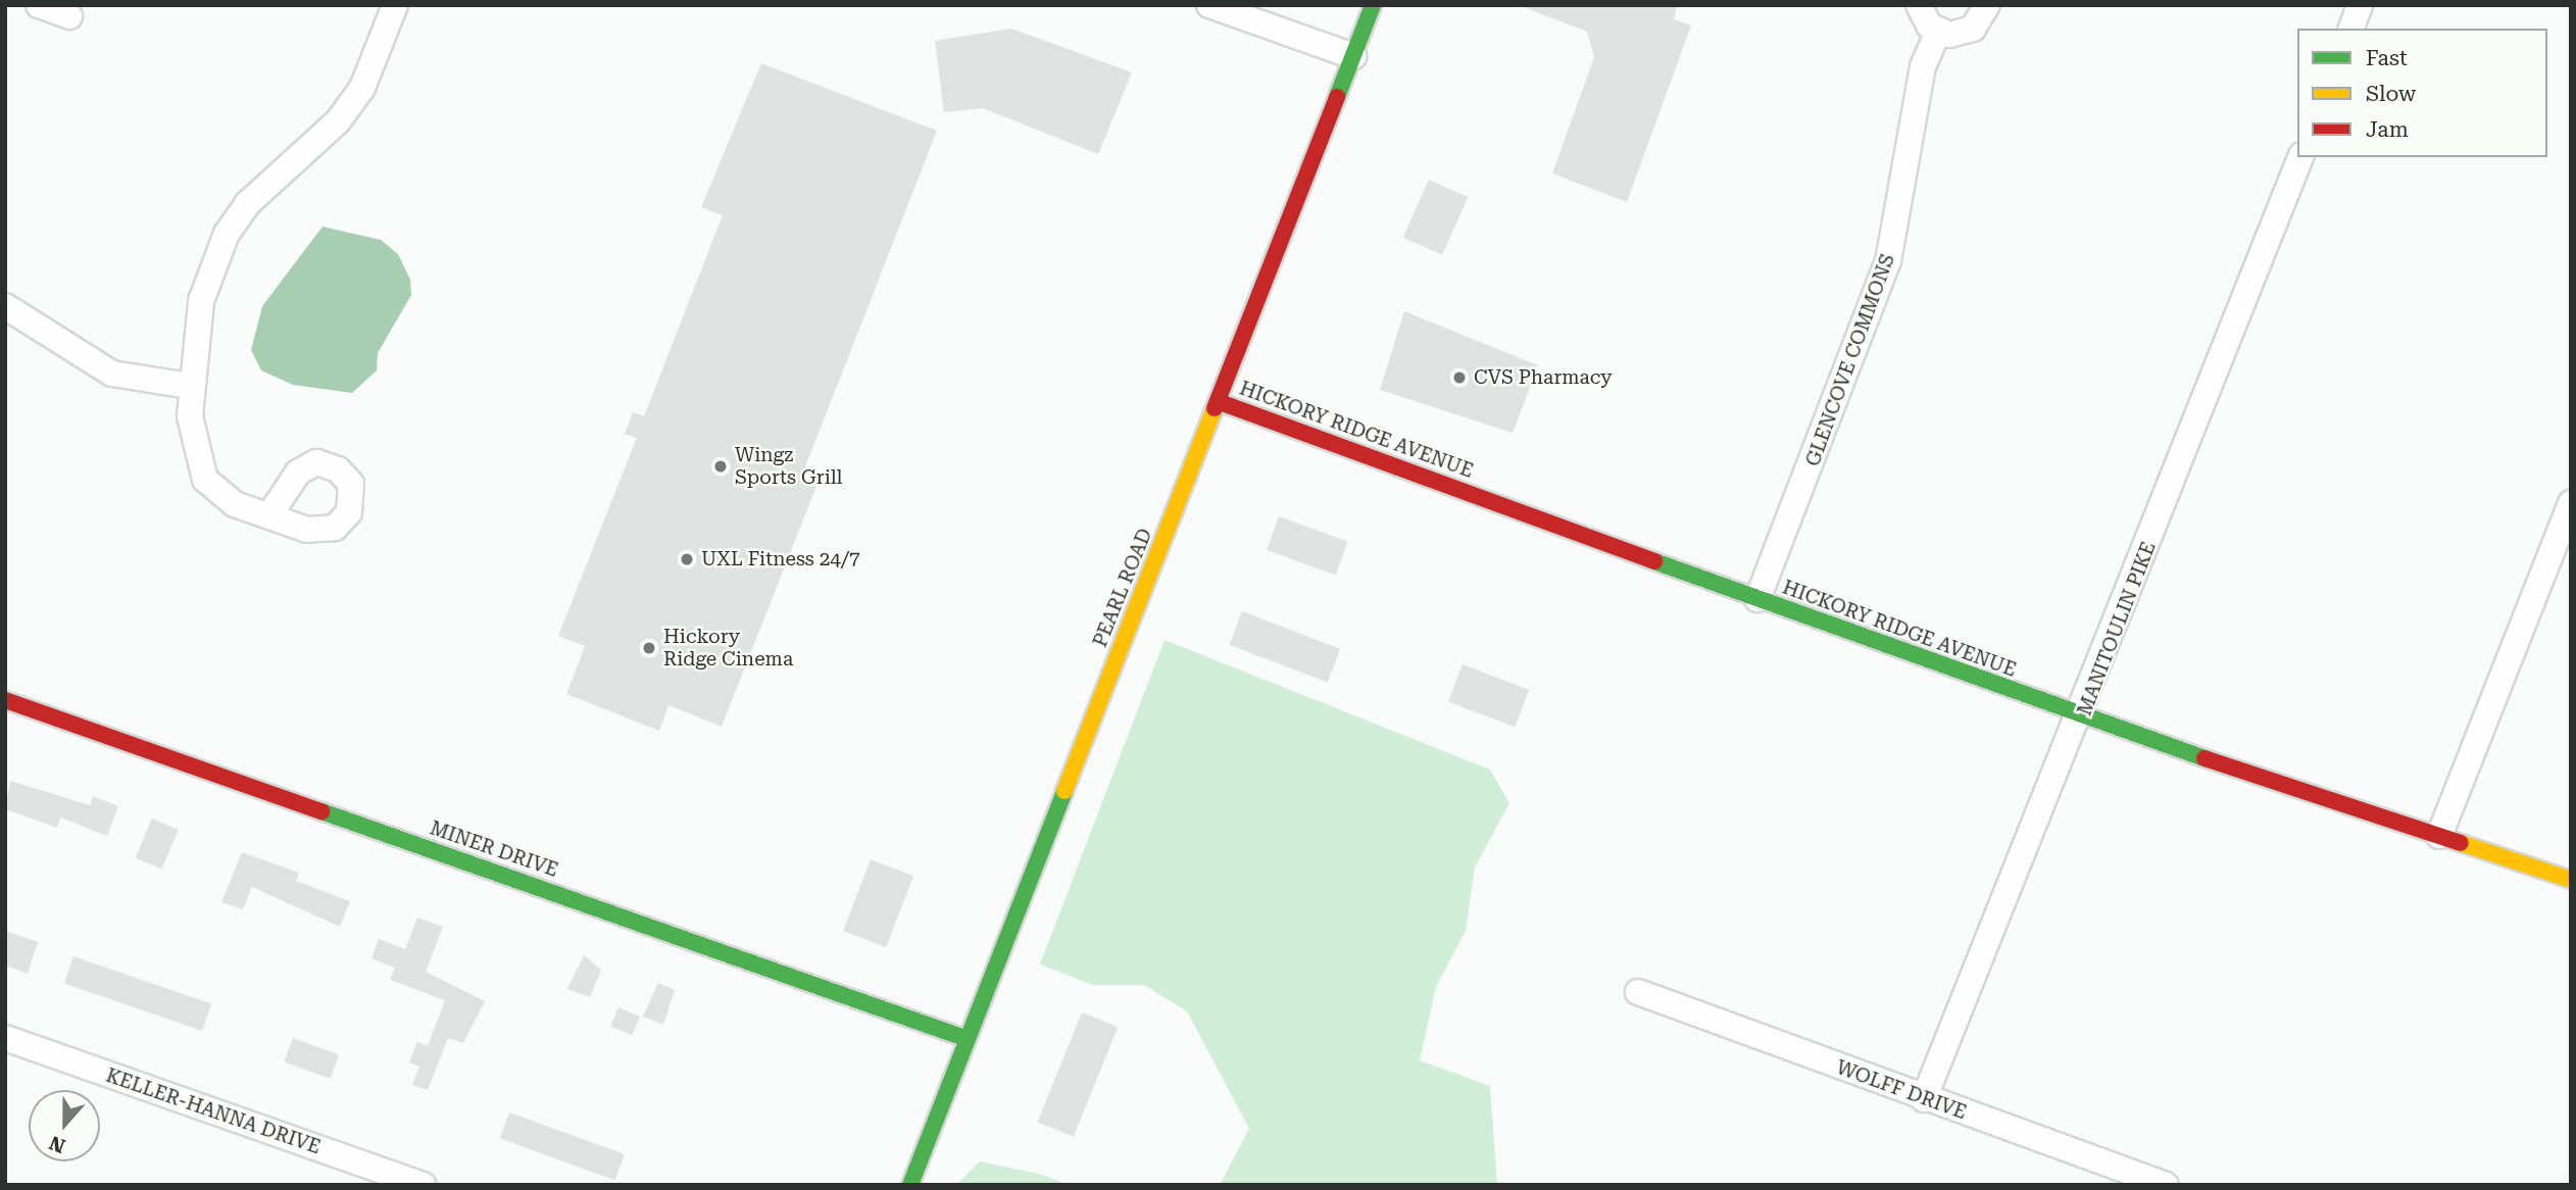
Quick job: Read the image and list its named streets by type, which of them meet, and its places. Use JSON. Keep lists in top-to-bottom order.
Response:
{
  "streets": {
    "street": [
      "GLENCOVE COMMONS",
      "HICKORY RIDGE AVENUE",
      "PEARL ROAD",
      "MANITOULIN PIKE",
      "MINER DRIVE",
      "WOLFF DRIVE",
      "KELLER-HANNA DRIVE"
    ]
  },
  "crossings": [
    ["GLENCOVE COMMONS", "HICKORY RIDGE AVENUE"],
    ["HICKORY RIDGE AVENUE", "PEARL ROAD"],
    ["HICKORY RIDGE AVENUE", "MANITOULIN PIKE"],
    ["PEARL ROAD", "MINER DRIVE"],
    ["MANITOULIN PIKE", "WOLFF DRIVE"]
  ],
  "places": [
    "CVS Pharmacy",
    "Wingz Sports Grill",
    "UXL Fitness 24/7",
    "Hickory Ridge Cinema"
  ],
  "legend": ["Fast", "Slow", "Jam"],
  "north": "bottom"
}
